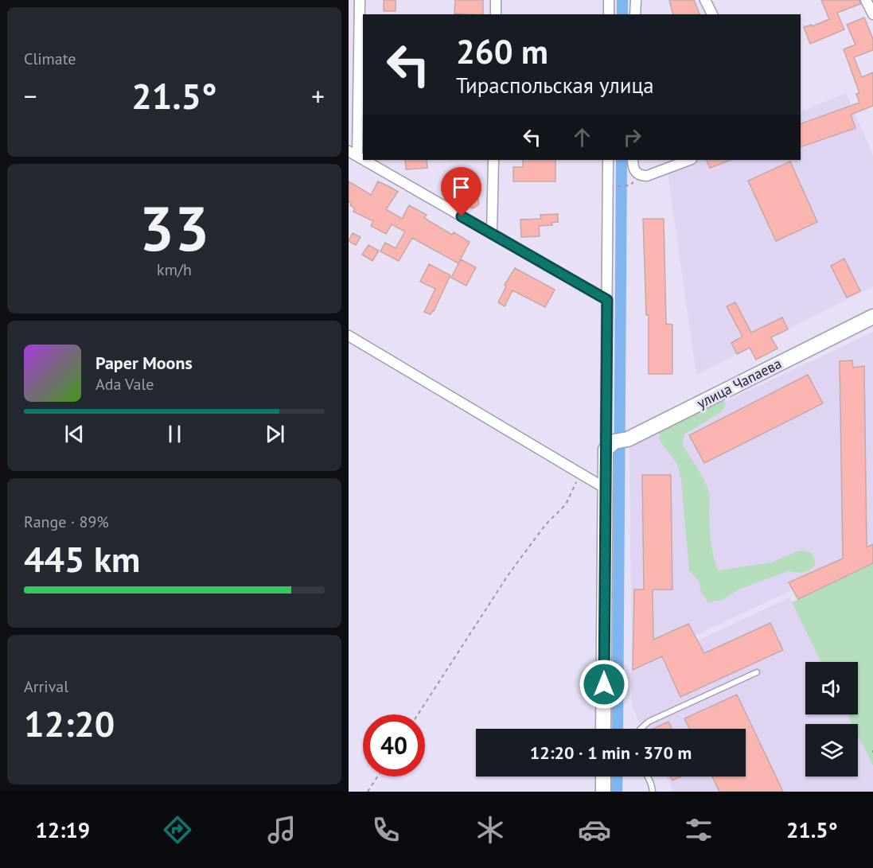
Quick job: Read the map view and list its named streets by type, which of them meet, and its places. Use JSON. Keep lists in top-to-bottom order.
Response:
{
  "streets": {
    "street": ["улица Чапаева"]
  },
  "page": {
    "tile": [
      "Climate",
      ["33", "km/h"],
      ["Range · 89%", "445 km"],
      ["Arrival", "12:20"]
    ],
    "turn": ["260 m", "Тираспольская улица"],
    "heat": ["−", "21.5°", "+"],
    "song": ["Paper Moons", "Ada Vale"],
    "limit": "40",
    "trip": "12:20 · 1 min · 370 m",
    "tabs": ["12:19", "21.5°"]
  }
}
